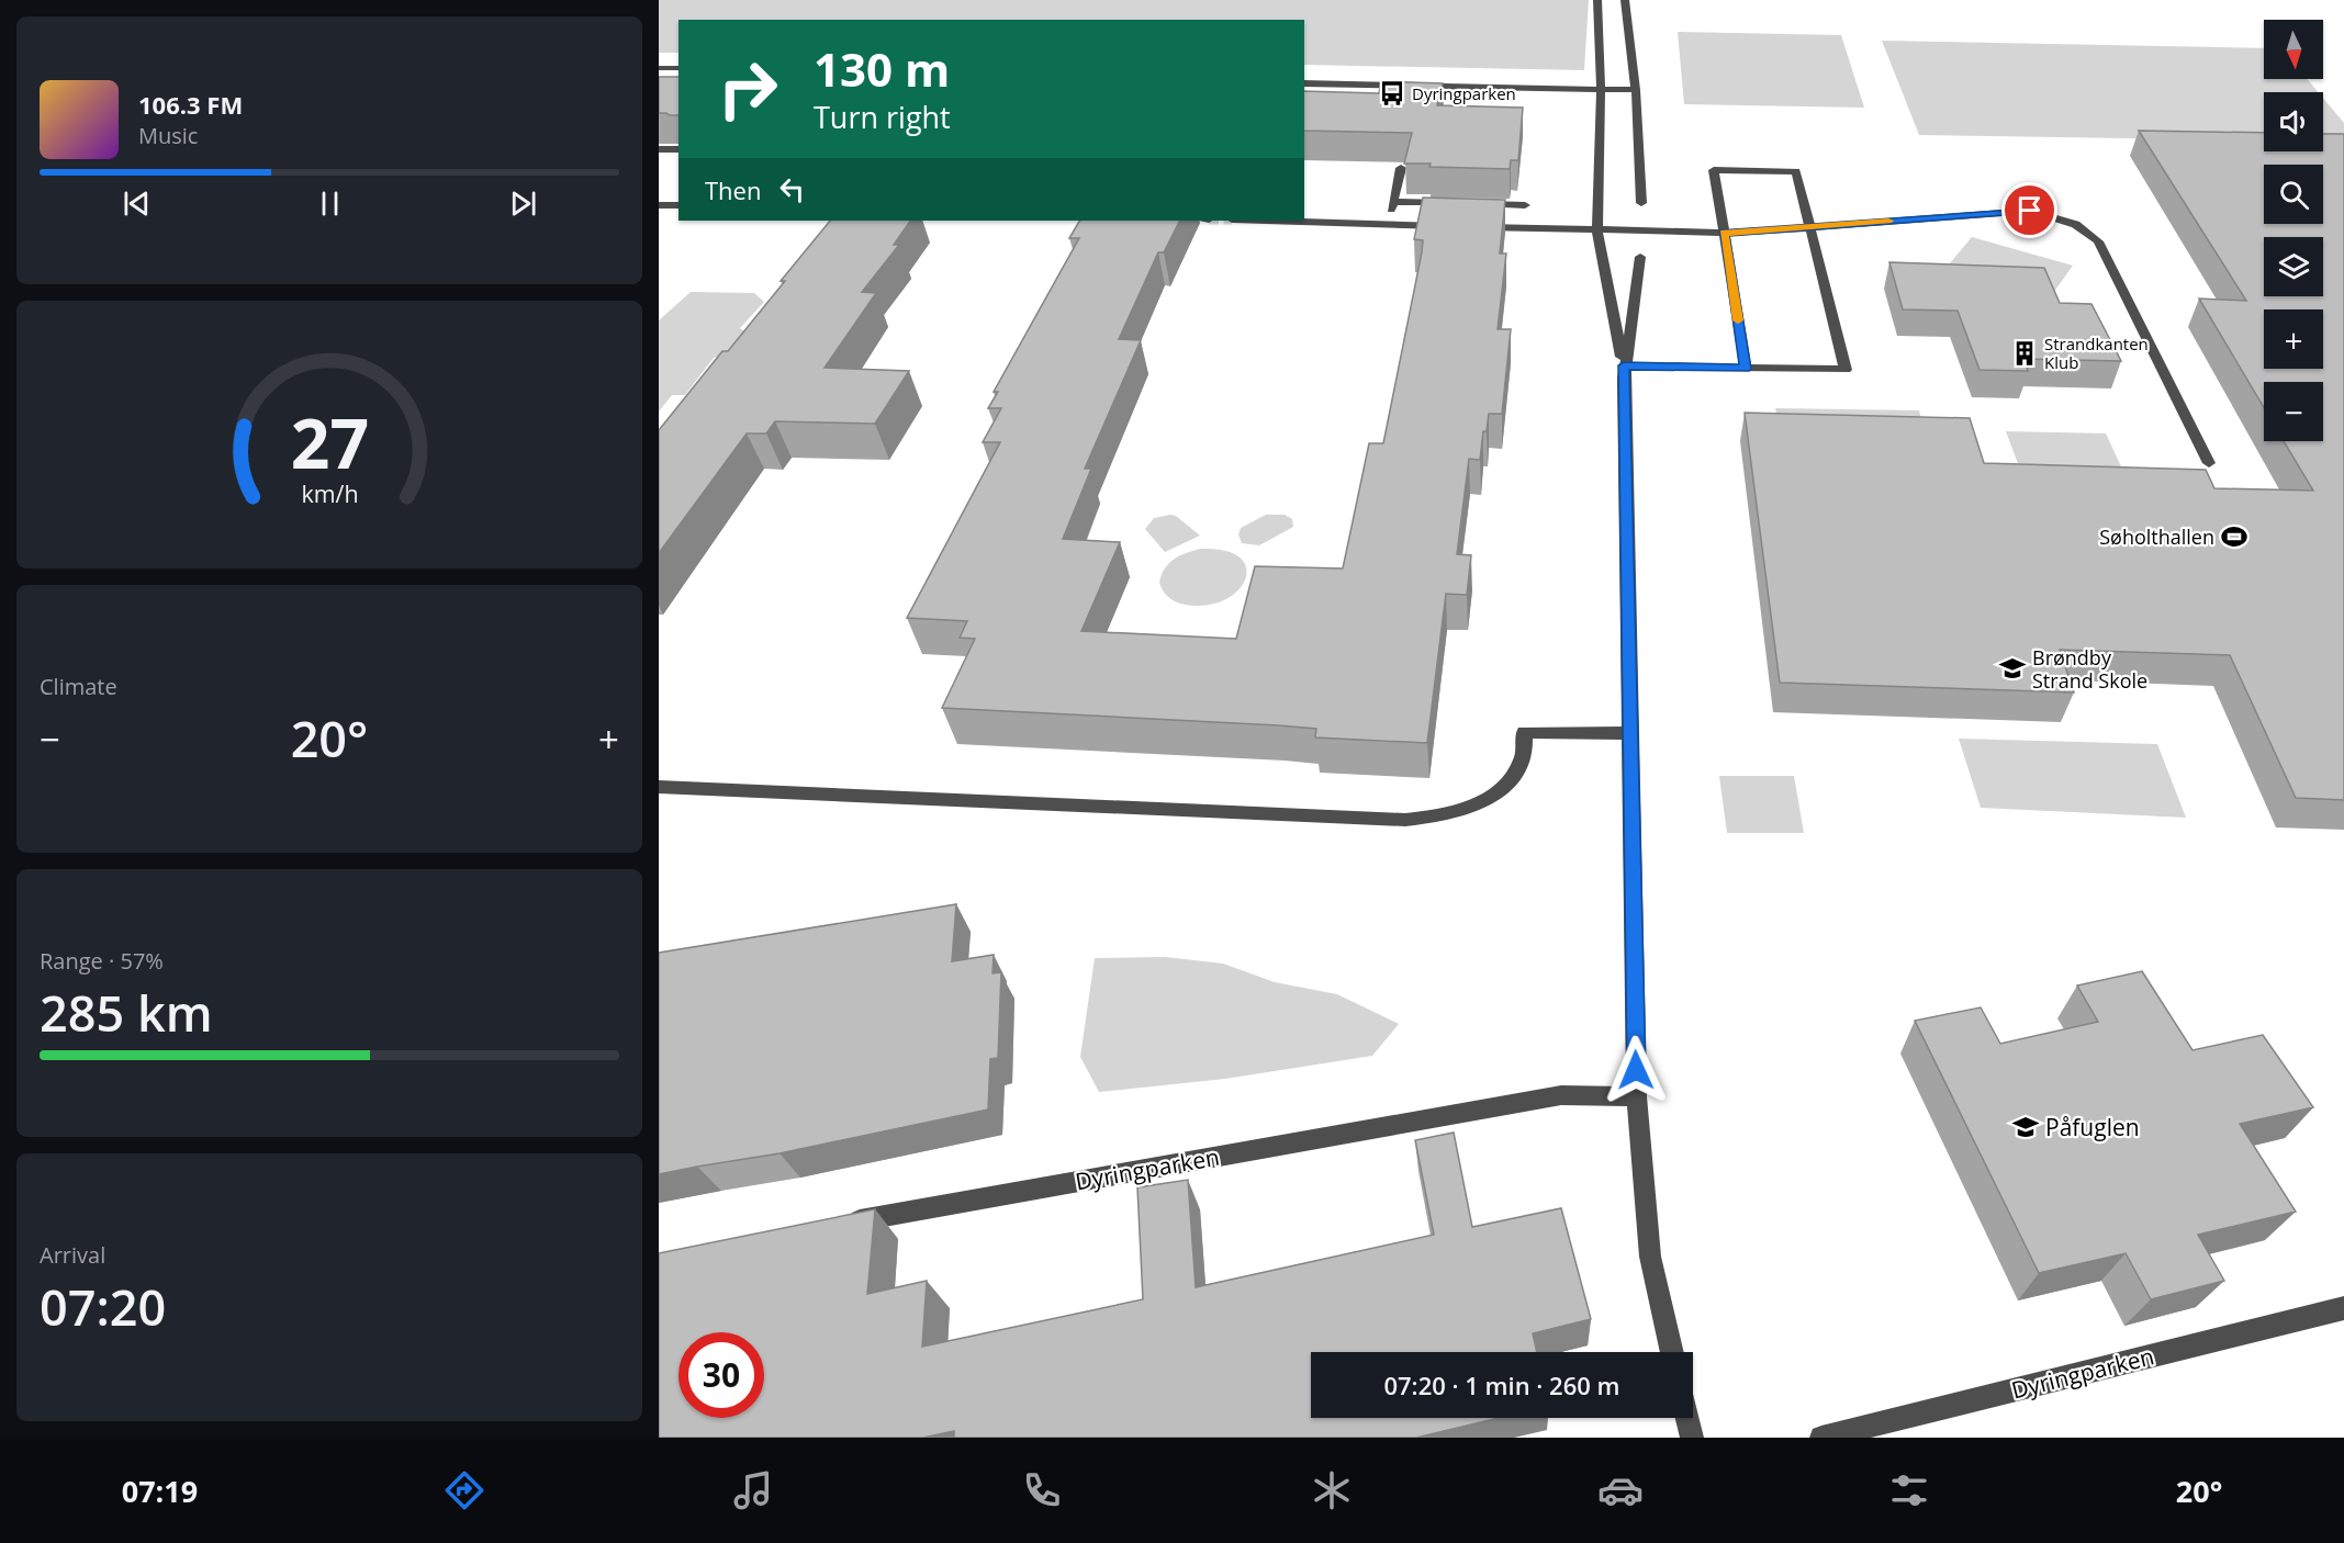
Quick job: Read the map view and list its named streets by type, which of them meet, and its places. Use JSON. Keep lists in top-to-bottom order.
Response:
{
  "streets": {
    "street": ["Dyringparken"]
  },
  "places": {
    "bus stop": ["Dyringparken"],
    "building": ["Strandkanten Klub"],
    "sports": ["Søholthallen"],
    "school or university": ["Brøndby Strand Skole", "Påfuglen"]
  },
  "north": "bottom",
  "page": {
    "map_buttons": ["+", "−"],
    "turn": ["130 m", "Turn right"],
    "song": ["106.3 FM", "Music"],
    "then": "Then",
    "tile": [
      "Climate",
      ["Range · 57%", "285 km"],
      ["Arrival", "07:20"]
    ],
    "heat": ["−", "20°", "+"],
    "limit": "30",
    "trip": "07:20 · 1 min · 260 m",
    "tabs": ["07:19", "20°"],
    "gauge": ["27", "km/h"]
  }
}
